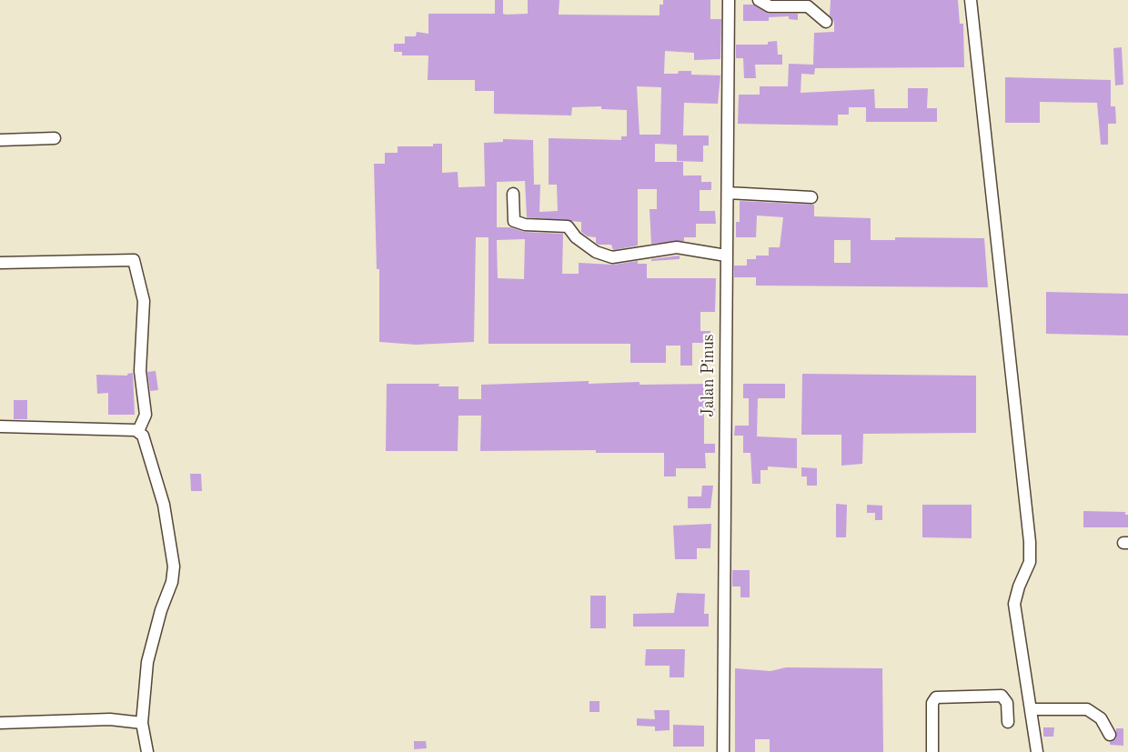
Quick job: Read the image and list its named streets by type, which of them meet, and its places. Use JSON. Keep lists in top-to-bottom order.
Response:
{
  "streets": {
    "street": ["Jalan Pinus"]
  }
}
